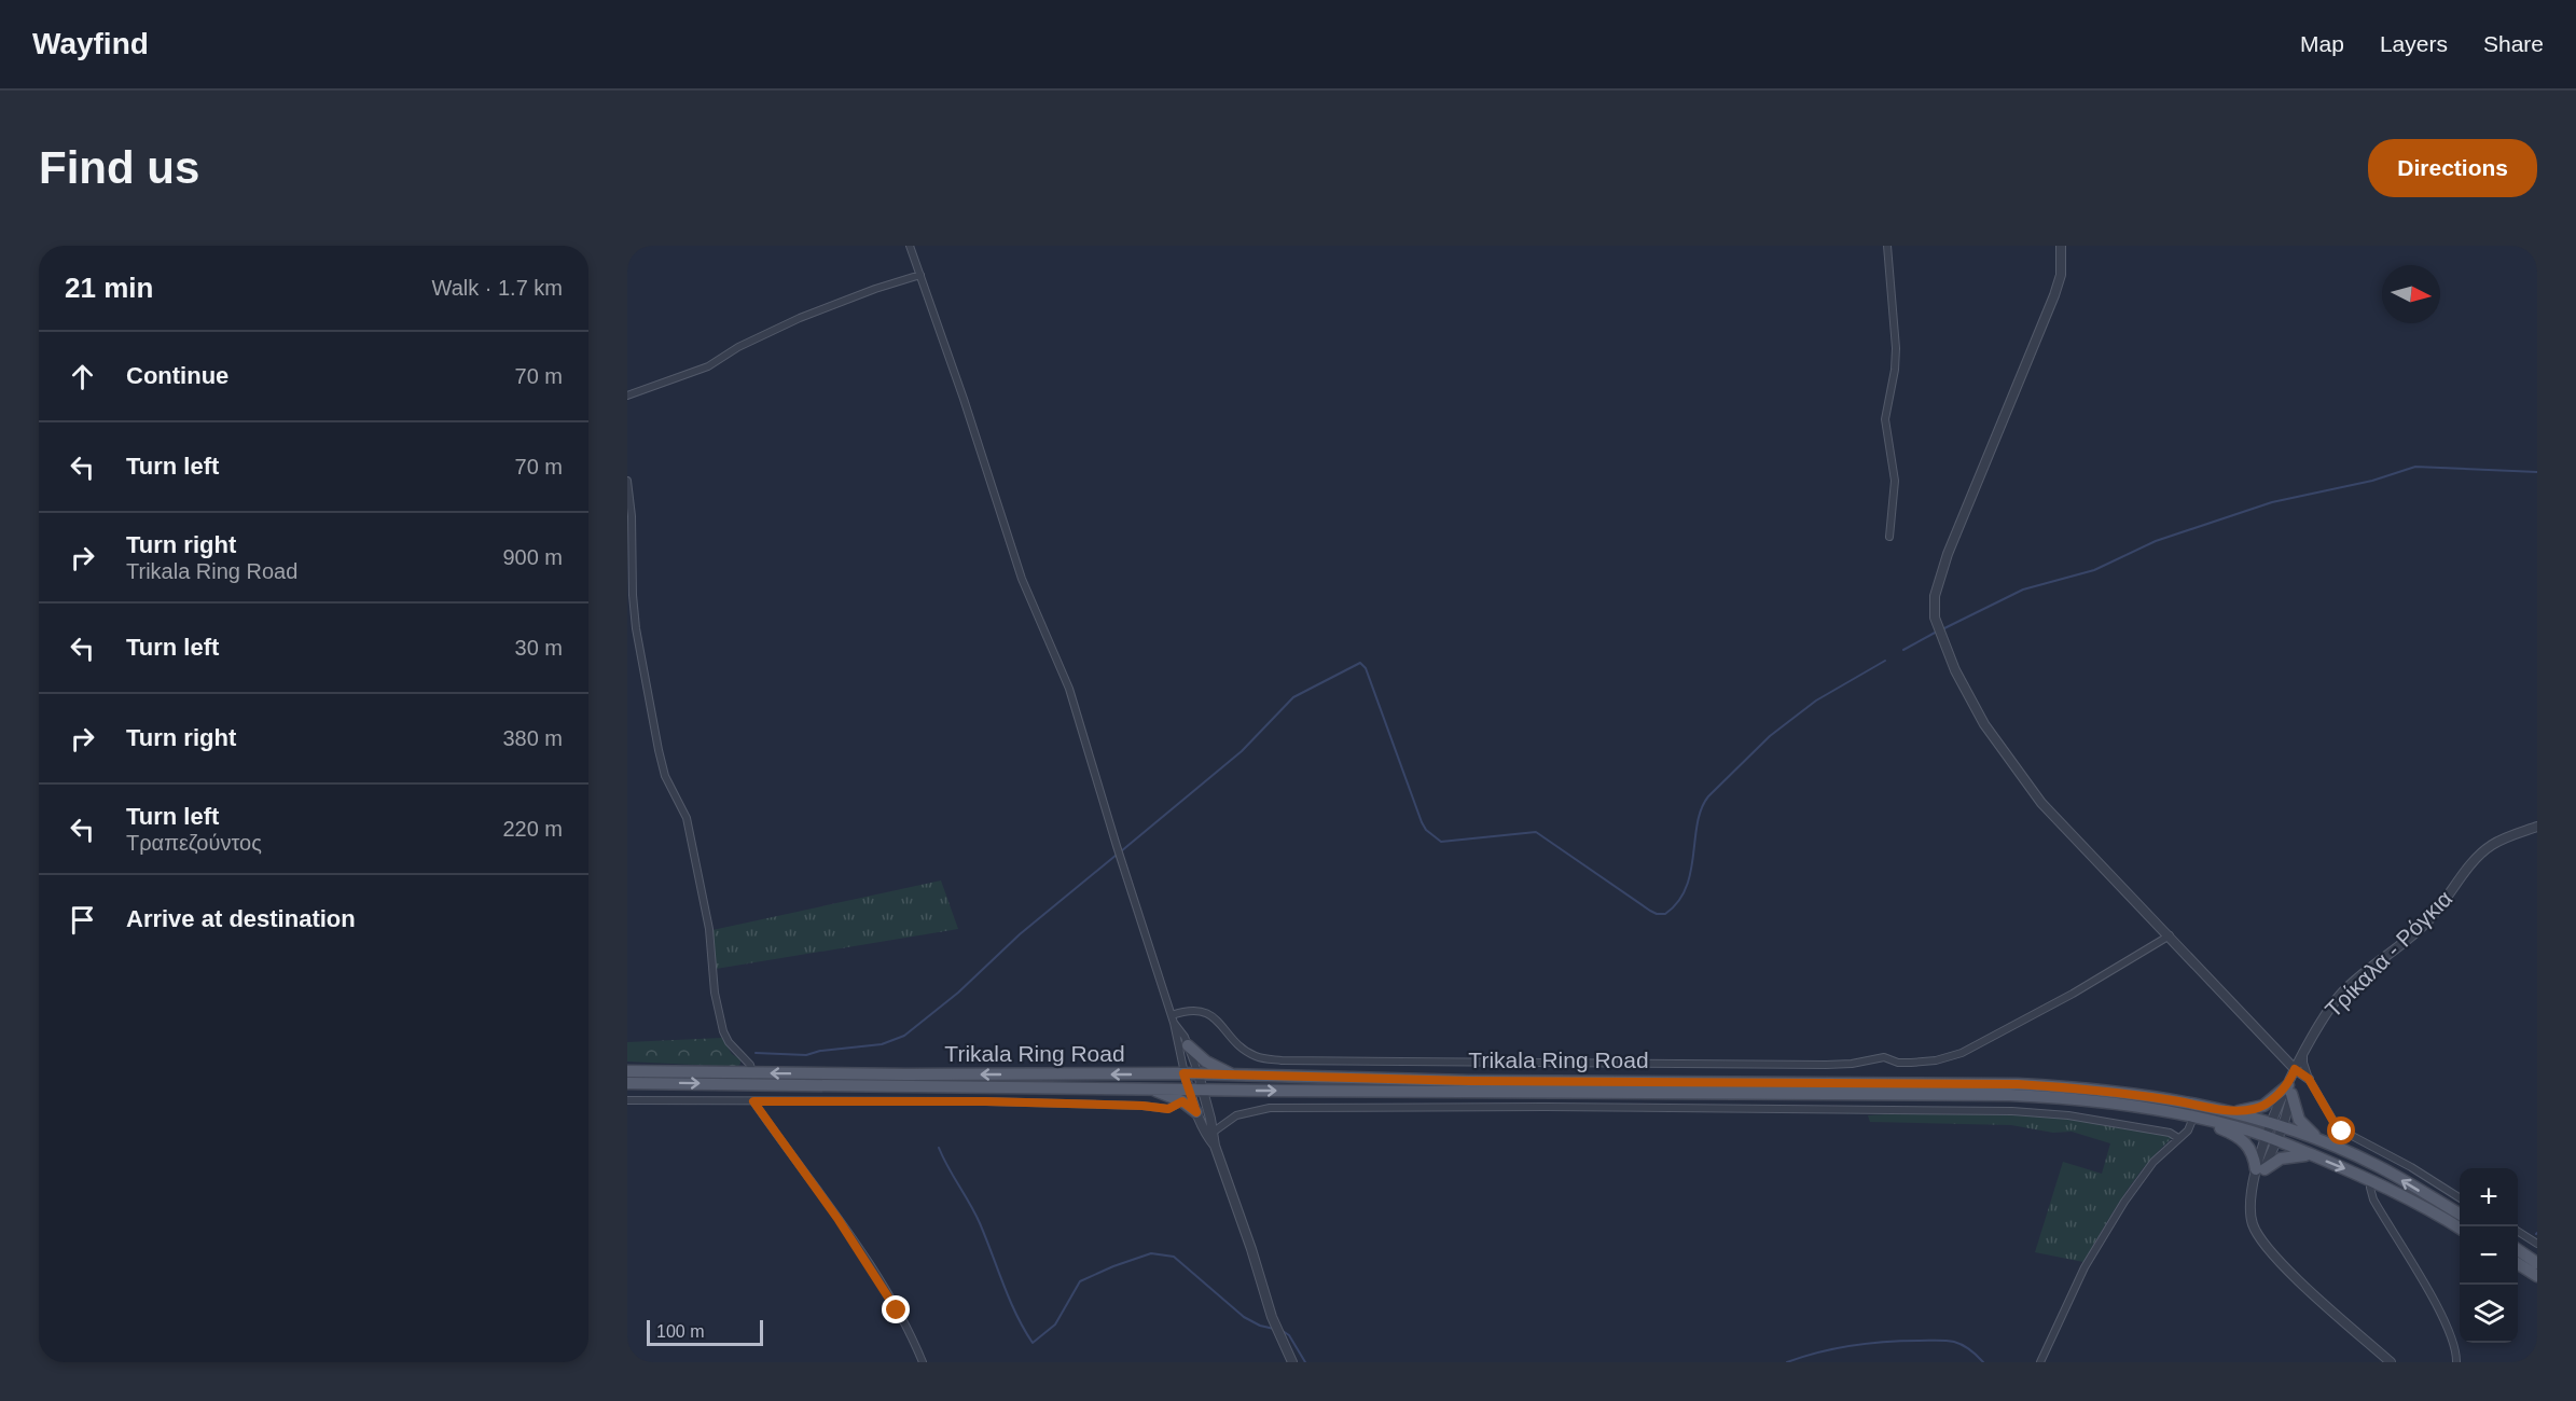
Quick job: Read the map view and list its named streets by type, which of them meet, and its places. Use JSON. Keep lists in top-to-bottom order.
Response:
{
  "streets": {
    "main road": ["Trikala Ring Road"],
    "street": ["Τρίκαλα - Ρόγκια"]
  },
  "crossings": [
    ["Τρίκαλα - Ρόγκια", "Trikala Ring Road"]
  ],
  "scale_bar": "100 m",
  "north": "right",
  "page": {
    "header": "Wayfind",
    "nav": ["Map", "Layers", "Share"],
    "buttons": "Directions",
    "title": "Find us",
    "heading": ["21 min", "Walk · 1.7 km"],
    "list": [
      ["Continue", "70 m"],
      ["Turn left", "70 m"],
      ["Turn right", "Trikala Ring Road", "900 m"],
      ["Turn left", "30 m"],
      ["Turn right", "380 m"],
      ["Turn left", "Τραπεζούντος", "220 m"],
      "Arrive at destination"
    ],
    "map_buttons": ["+", "−"],
    "scale": "100 m"
  }
}
